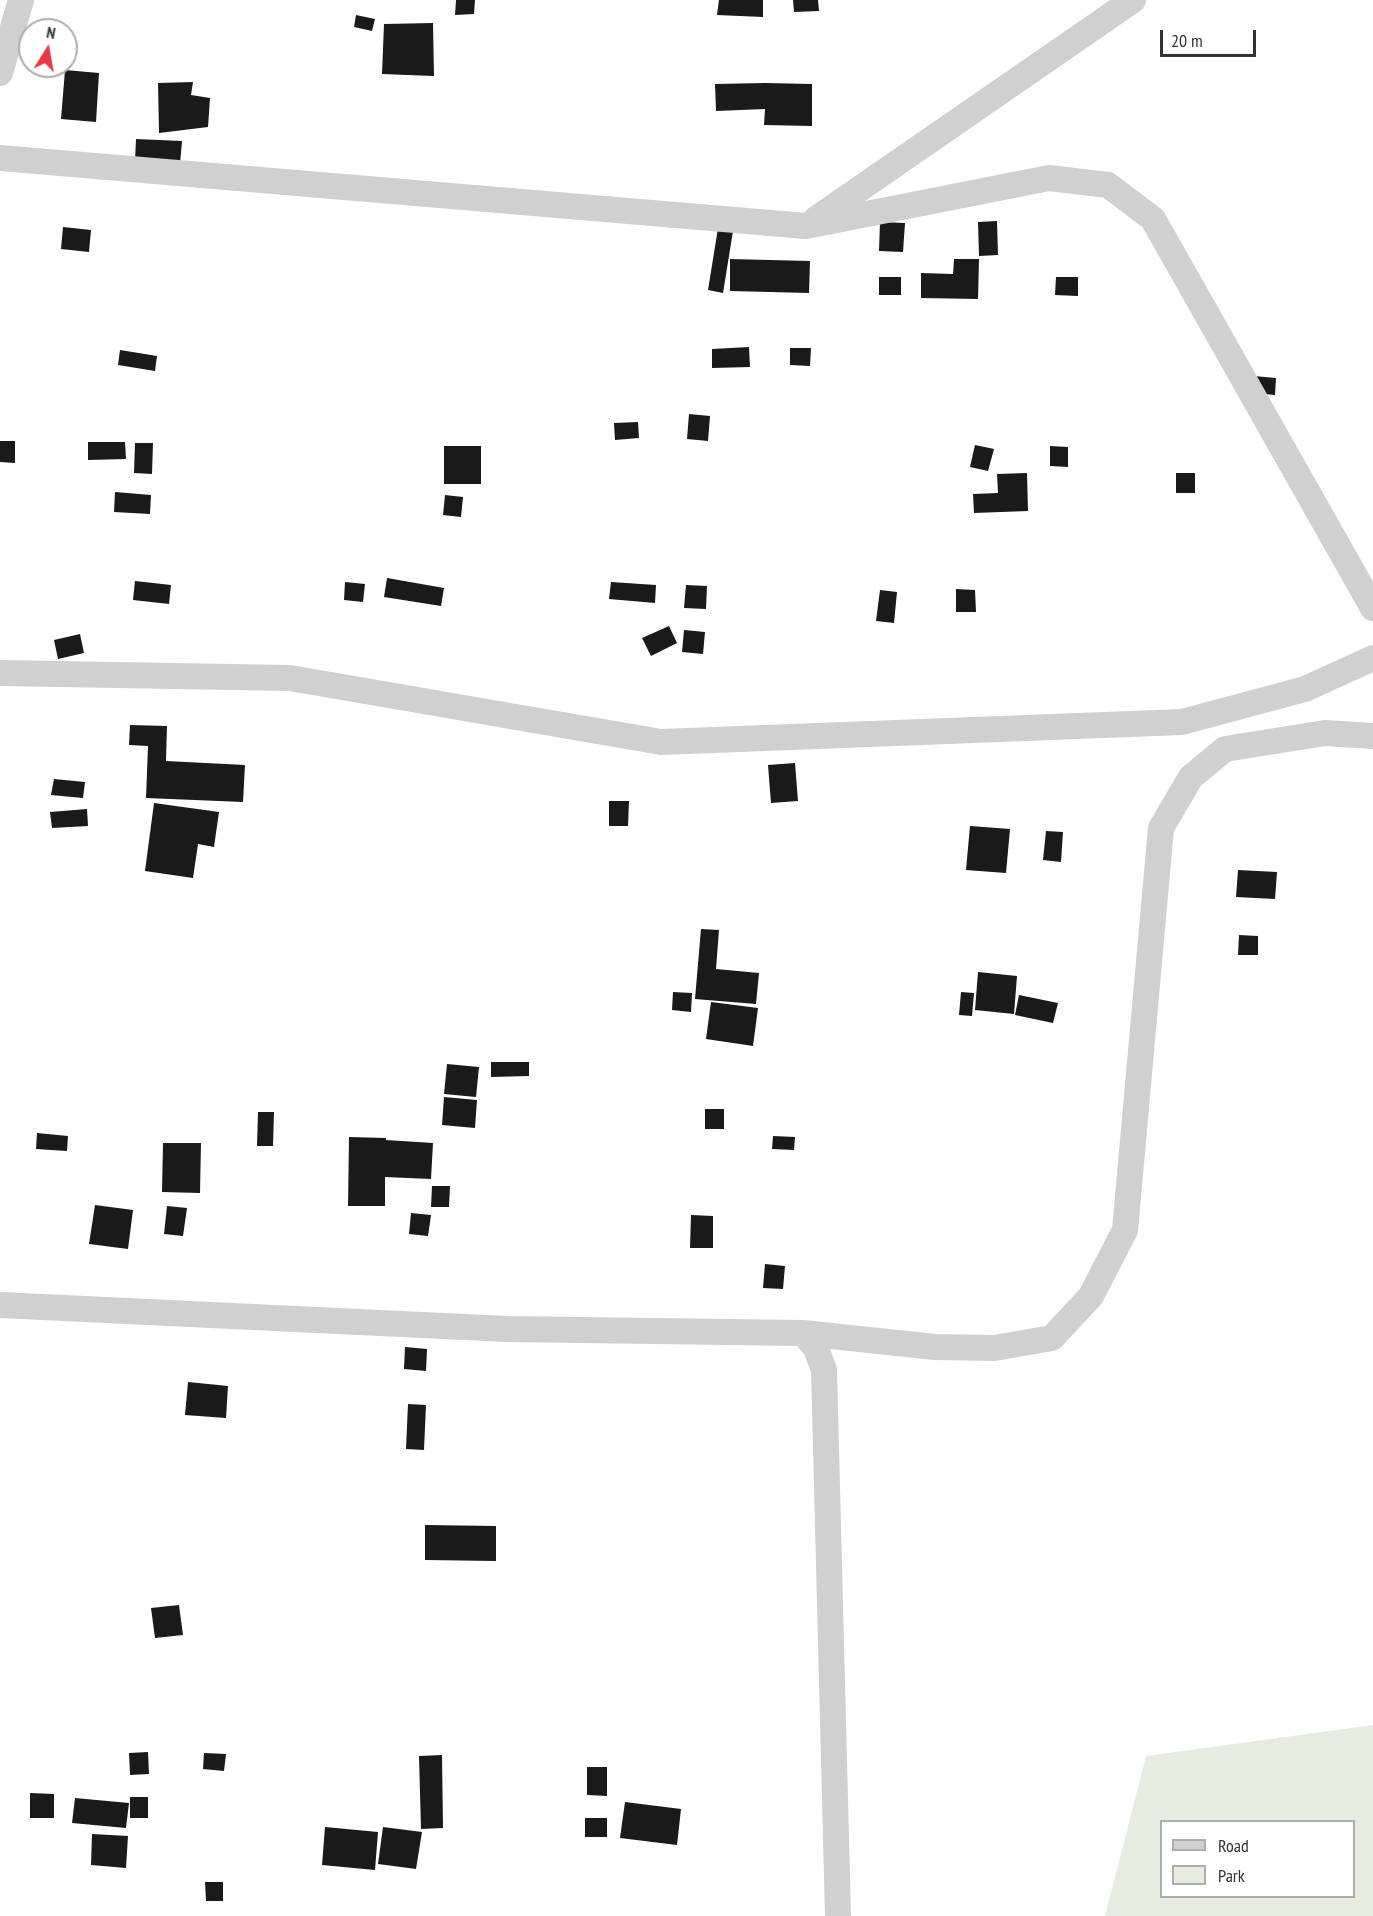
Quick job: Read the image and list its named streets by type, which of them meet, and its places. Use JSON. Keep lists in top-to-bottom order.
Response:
{
  "legend": ["Road", "Park"],
  "scale_bar": "20 m",
  "north": "top"
}
